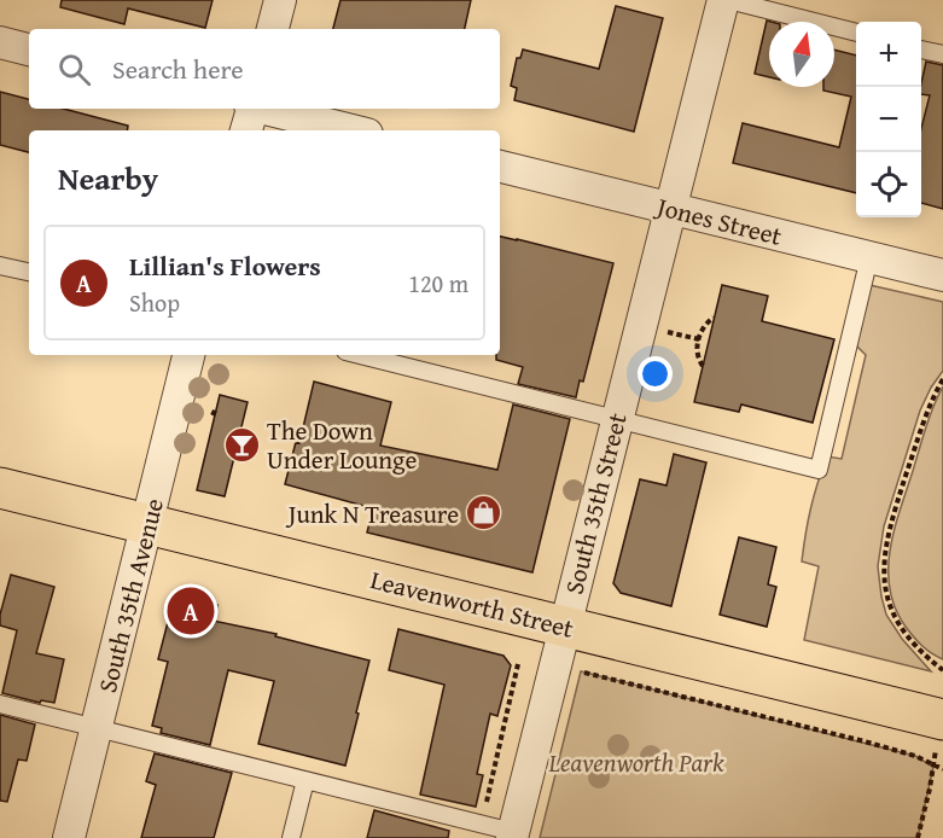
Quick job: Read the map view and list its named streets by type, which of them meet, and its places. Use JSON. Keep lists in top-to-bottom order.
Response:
{
  "streets": {
    "main road": ["Leavenworth Street"],
    "street": ["Jones Street", "South 35th Street", "South 35th Avenue"]
  },
  "crossings": [
    ["Jones Street", "South 35th Street"],
    ["South 35th Street", "Leavenworth Street"],
    ["South 35th Avenue", "Leavenworth Street"]
  ],
  "parks": ["Leavenworth Park"],
  "places": {
    "bar": ["The Down Under Lounge"],
    "shop": ["Junk N Treasure"]
  },
  "north": "top",
  "page": {
    "map_buttons": ["+", "−"],
    "search": "Search here",
    "heading": "Nearby",
    "list": [
      {
        "mark": "A",
        "name": "Lillian's Flowers",
        "note": "Shop",
        "value": "120 m"
      }
    ],
    "pins": "A"
  }
}
